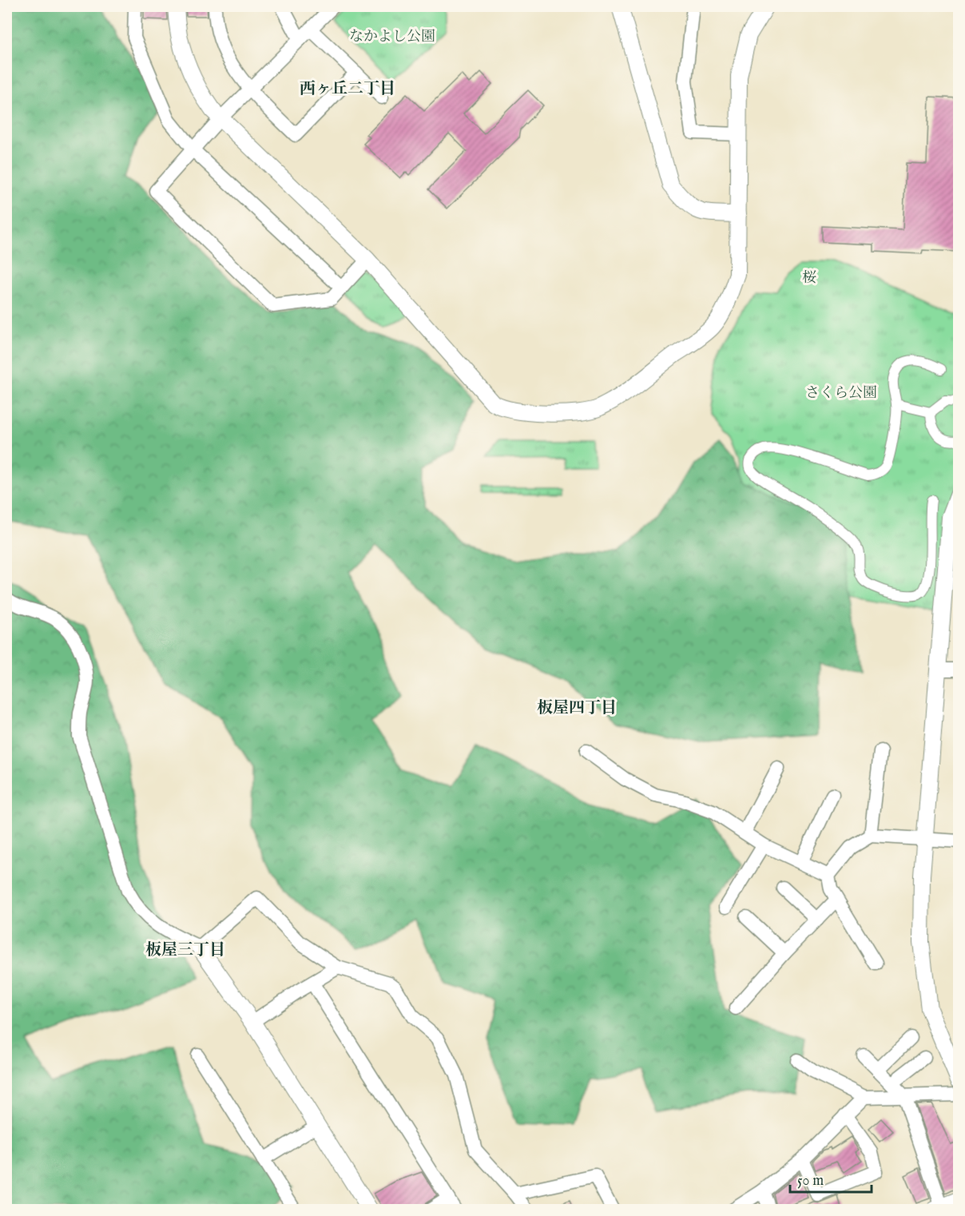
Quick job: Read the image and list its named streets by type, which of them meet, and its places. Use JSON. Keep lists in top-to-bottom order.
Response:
{
  "districts": ["西ヶ丘二丁目", "板屋四丁目", "板屋三丁目"],
  "parks": ["なかよし公園", "桜", "さくら公園"],
  "scale_bar": "50 m"
}
